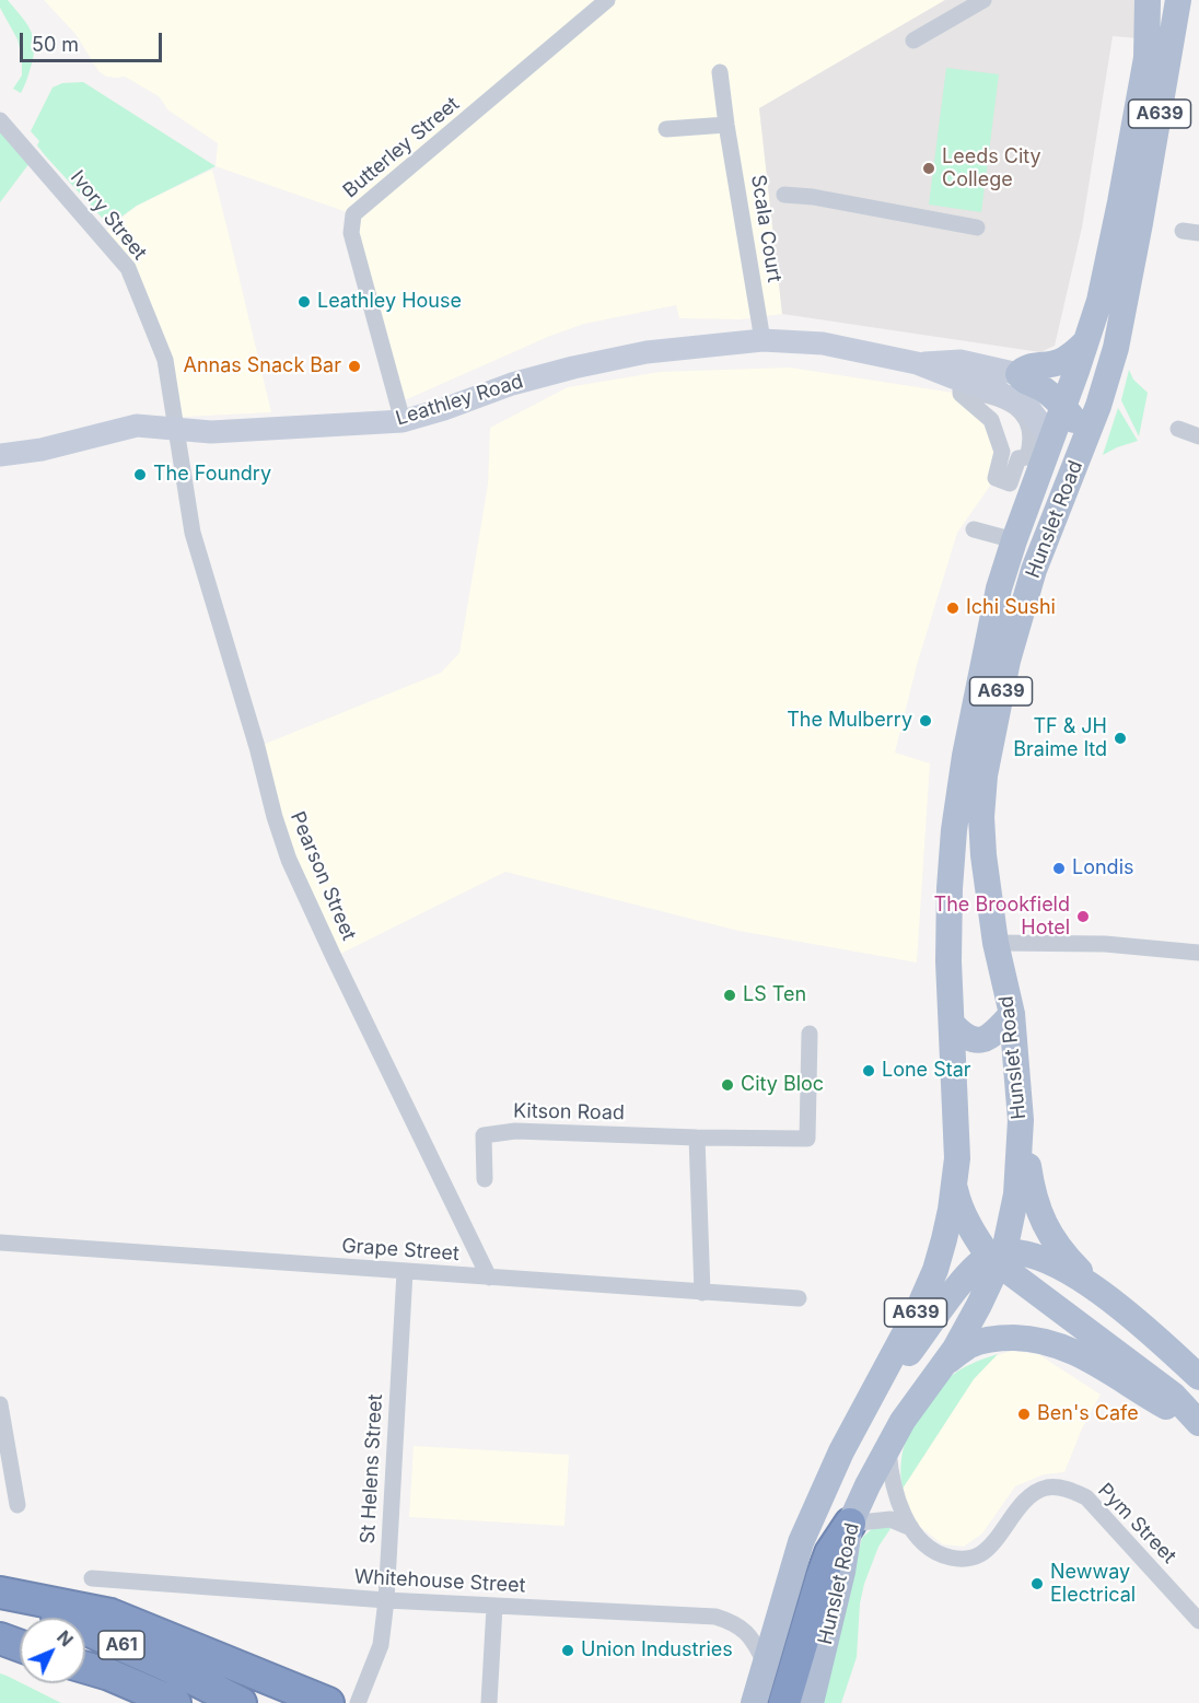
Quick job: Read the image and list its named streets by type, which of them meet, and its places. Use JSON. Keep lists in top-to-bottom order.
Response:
{
  "streets": {
    "highway": ["A61"],
    "main road": ["A639", "Hunslet Road"],
    "street": [
      "Butterley Street",
      "Ivory Street",
      "Scala Court",
      "Leathley Road",
      "Pearson Street",
      "Kitson Road",
      "Grape Street",
      "St Helens Street",
      "Pym Street",
      "Whitehouse Street"
    ]
  },
  "crossings": [
    ["Butterley Street", "Leathley Road"],
    ["Ivory Street", "Leathley Road"],
    ["Ivory Street", "Pearson Street"],
    ["Scala Court", "Leathley Road"],
    ["Leathley Road", "Hunslet Road"],
    ["Leathley Road", "Pearson Street"],
    ["Hunslet Road", "Pym Street"],
    ["Hunslet Road", "Whitehouse Street"],
    ["Pearson Street", "Grape Street"],
    ["Grape Street", "St Helens Street"],
    ["St Helens Street", "Whitehouse Street"]
  ],
  "places": [
    "Leeds City College",
    "Leathley House",
    "Annas Snack Bar",
    "The Foundry",
    "Ichi Sushi",
    "The Mulberry",
    "TF & JH Braime ltd",
    "Londis",
    "The Brookfield Hotel",
    "LS Ten",
    "Lone Star",
    "City Bloc",
    "Ben's Cafe",
    "Newway Electrical",
    "Union Industries"
  ],
  "scale_bar": "50 m",
  "north": "top right"
}
